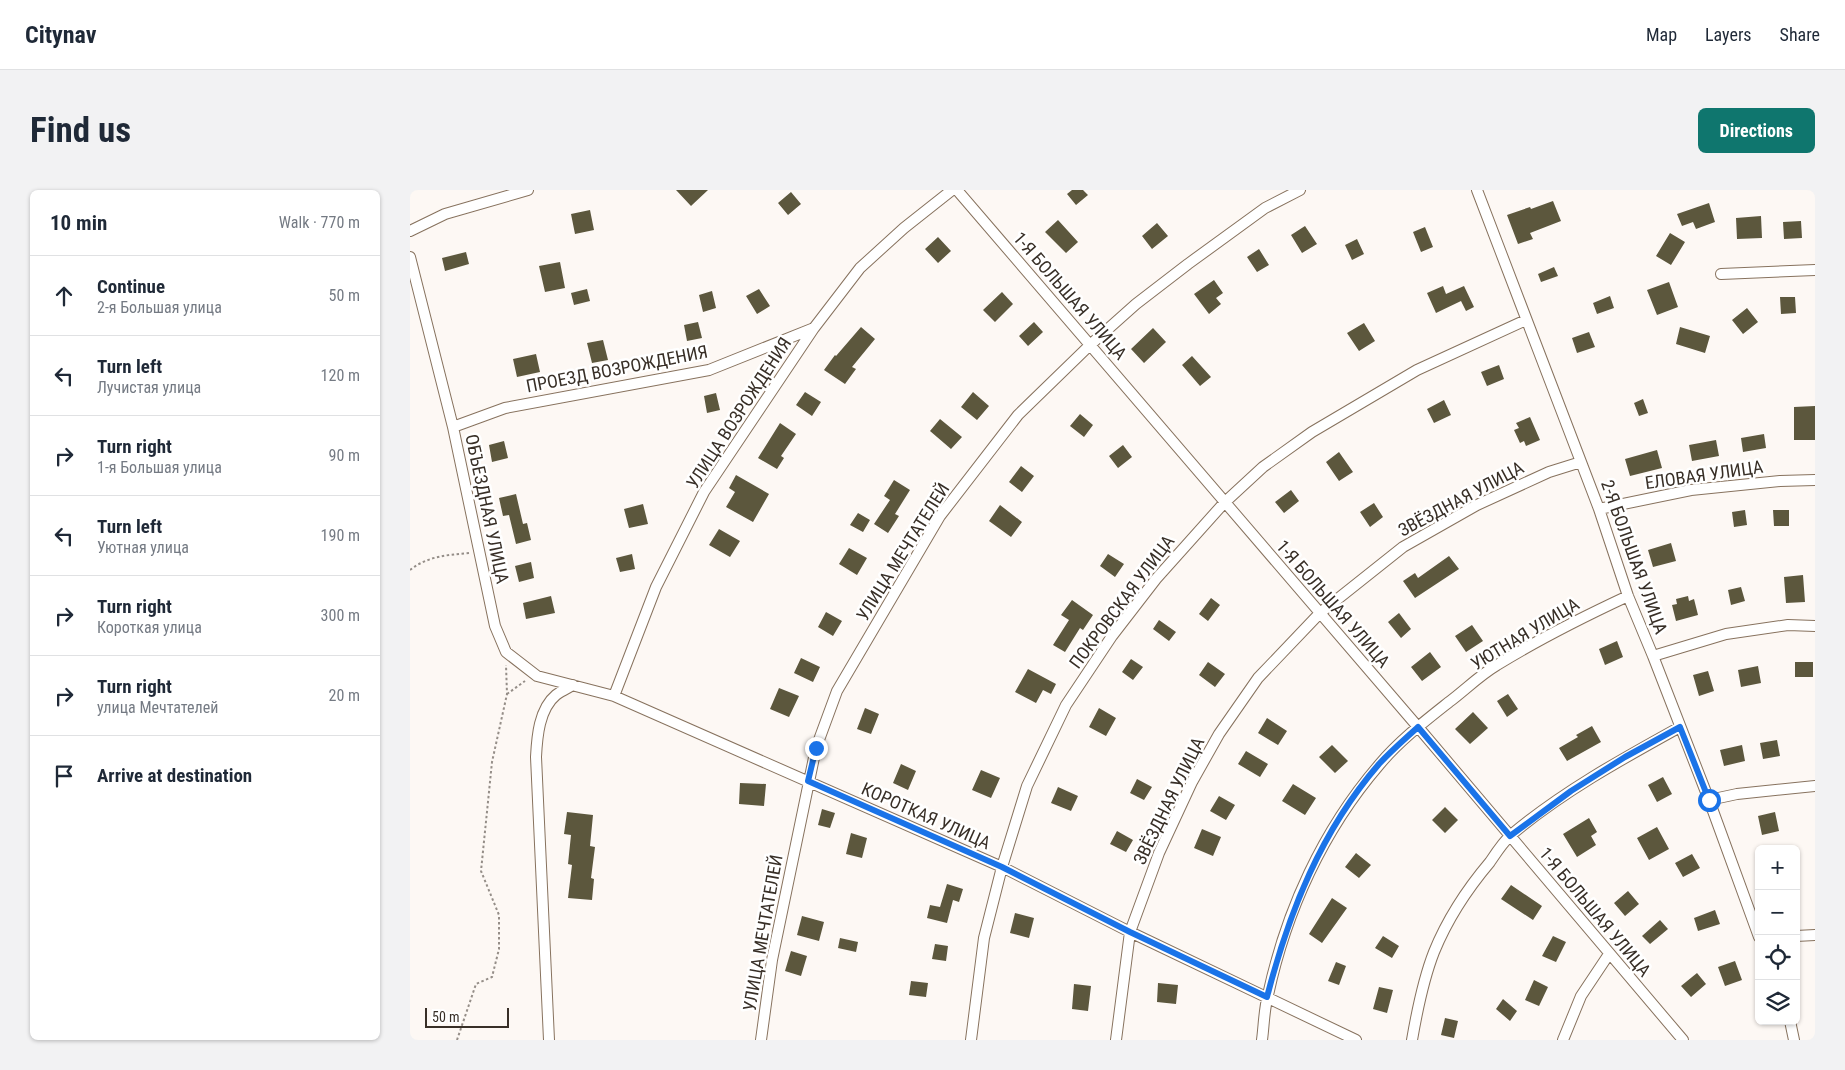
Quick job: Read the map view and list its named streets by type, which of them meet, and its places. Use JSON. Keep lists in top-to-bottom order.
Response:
{
  "streets": {
    "street": [
      "1-Я БОЛЬШАЯ УЛИЦА",
      "ПРОЕЗД ВОЗРОЖДЕНИЯ",
      "УЛИЦА ВОЗРОЖДЕНИЯ",
      "ЕЛОВАЯ УЛИЦА",
      "ЗВЁЗДНАЯ УЛИЦА",
      "ОБЪЕЗДНАЯ УЛИЦА",
      "УЛИЦА МЕЧТАТЕЛЕЙ",
      "2-Я БОЛЬШАЯ УЛИЦА",
      "ПОКРОВСКАЯ УЛИЦА",
      "УЮТНАЯ УЛИЦА",
      "КОРОТКАЯ УЛИЦА"
    ]
  },
  "crossings": [
    ["1-Я БОЛЬШАЯ УЛИЦА", "ЗВЁЗДНАЯ УЛИЦА"],
    ["1-Я БОЛЬШАЯ УЛИЦА", "УЛИЦА МЕЧТАТЕЛЕЙ"],
    ["1-Я БОЛЬШАЯ УЛИЦА", "ПОКРОВСКАЯ УЛИЦА"],
    ["1-Я БОЛЬШАЯ УЛИЦА", "УЮТНАЯ УЛИЦА"],
    ["ПРОЕЗД ВОЗРОЖДЕНИЯ", "УЛИЦА ВОЗРОЖДЕНИЯ"],
    ["ПРОЕЗД ВОЗРОЖДЕНИЯ", "ОБЪЕЗДНАЯ УЛИЦА"],
    ["УЛИЦА ВОЗРОЖДЕНИЯ", "ОБЪЕЗДНАЯ УЛИЦА"],
    ["УЛИЦА ВОЗРОЖДЕНИЯ", "КОРОТКАЯ УЛИЦА"],
    ["ЕЛОВАЯ УЛИЦА", "2-Я БОЛЬШАЯ УЛИЦА"],
    ["ЗВЁЗДНАЯ УЛИЦА", "2-Я БОЛЬШАЯ УЛИЦА"],
    ["ЗВЁЗДНАЯ УЛИЦА", "КОРОТКАЯ УЛИЦА"],
    ["ОБЪЕЗДНАЯ УЛИЦА", "КОРОТКАЯ УЛИЦА"],
    ["УЛИЦА МЕЧТАТЕЛЕЙ", "КОРОТКАЯ УЛИЦА"],
    ["2-Я БОЛЬШАЯ УЛИЦА", "ПОКРОВСКАЯ УЛИЦА"],
    ["2-Я БОЛЬШАЯ УЛИЦА", "УЮТНАЯ УЛИЦА"],
    ["ПОКРОВСКАЯ УЛИЦА", "КОРОТКАЯ УЛИЦА"],
    ["УЮТНАЯ УЛИЦА", "КОРОТКАЯ УЛИЦА"]
  ],
  "scale_bar": "50 m",
  "page": {
    "header": "Citynav",
    "nav": ["Map", "Layers", "Share"],
    "buttons": "Directions",
    "title": "Find us",
    "heading": ["10 min", "Walk · 770 m"],
    "list": [
      ["Continue", "2-я Большая улица", "50 m"],
      ["Turn left", "Лучистая улица", "120 m"],
      ["Turn right", "1-я Большая улица", "90 m"],
      ["Turn left", "Уютная улица", "190 m"],
      ["Turn right", "Короткая улица", "300 m"],
      ["Turn right", "улица Мечтателей", "20 m"],
      "Arrive at destination"
    ],
    "map_buttons": ["+", "−"],
    "scale": "50 m"
  }
}
